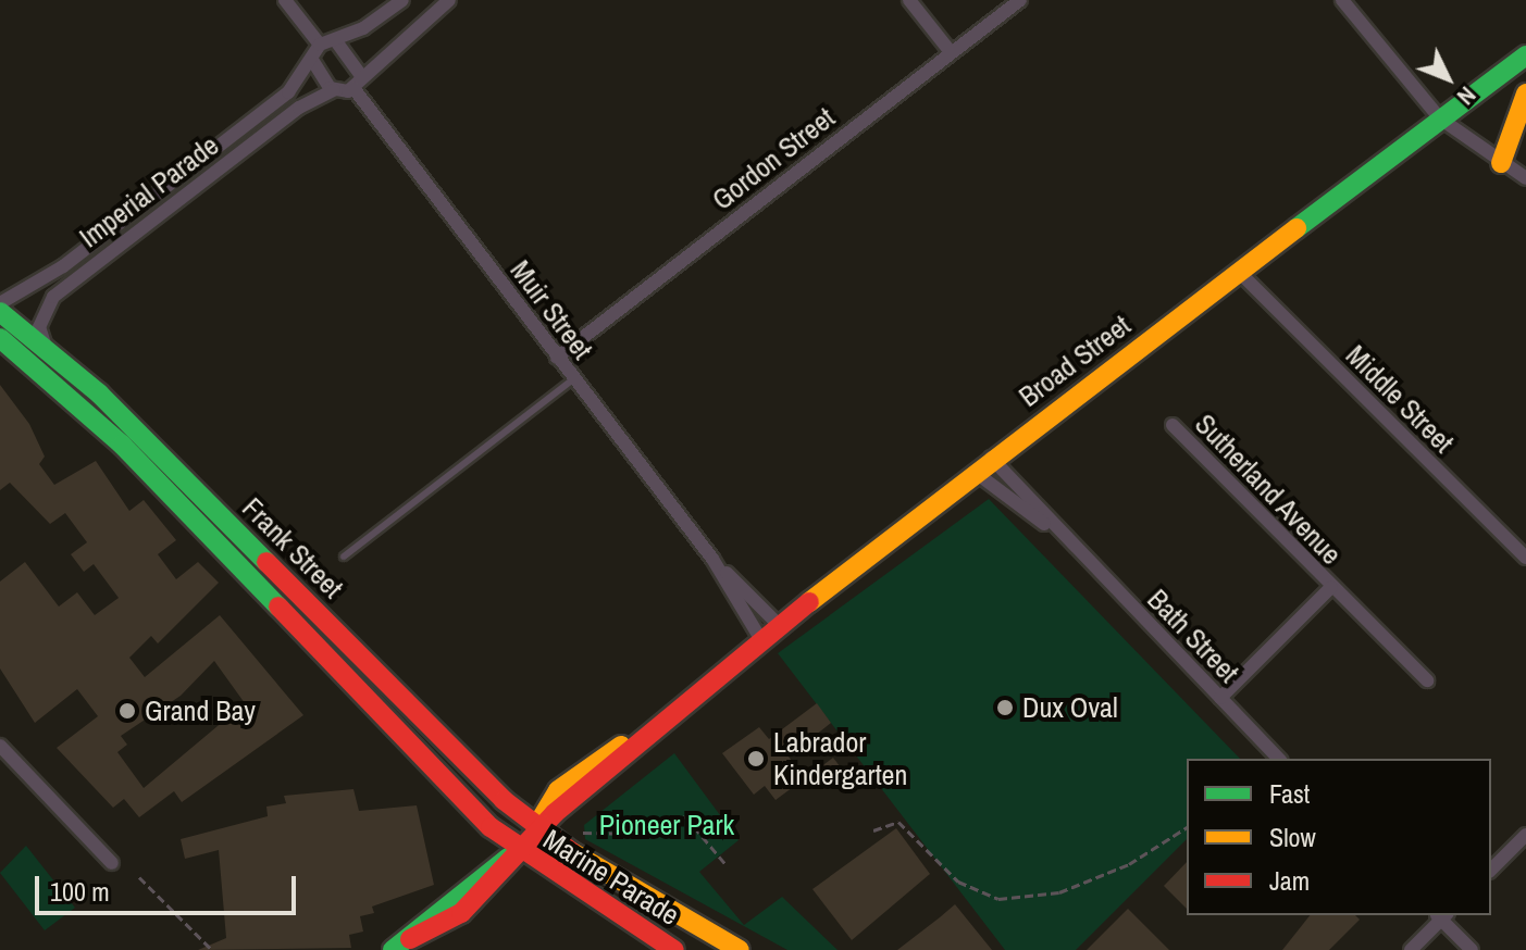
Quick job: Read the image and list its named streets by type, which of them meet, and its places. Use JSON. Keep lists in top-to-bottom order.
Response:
{
  "streets": {
    "main road": ["Broad Street", "Frank Street", "Marine Parade"],
    "street": [
      "Gordon Street",
      "Imperial Parade",
      "Muir Street",
      "Middle Street",
      "Sutherland Avenue",
      "Bath Street"
    ]
  },
  "crossings": [
    ["Gordon Street", "Muir Street"],
    ["Imperial Parade", "Frank Street"],
    ["Muir Street", "Broad Street"],
    ["Broad Street", "Middle Street"],
    ["Broad Street", "Frank Street"],
    ["Broad Street", "Bath Street"],
    ["Broad Street", "Marine Parade"],
    ["Sutherland Avenue", "Bath Street"],
    ["Frank Street", "Marine Parade"]
  ],
  "parks": ["Pioneer Park"],
  "places": ["Dux Oval", "Grand Bay", "Labrador Kindergarten"],
  "legend": ["Fast", "Slow", "Jam"],
  "scale_bar": "100 m",
  "north": "bottom right"
}
